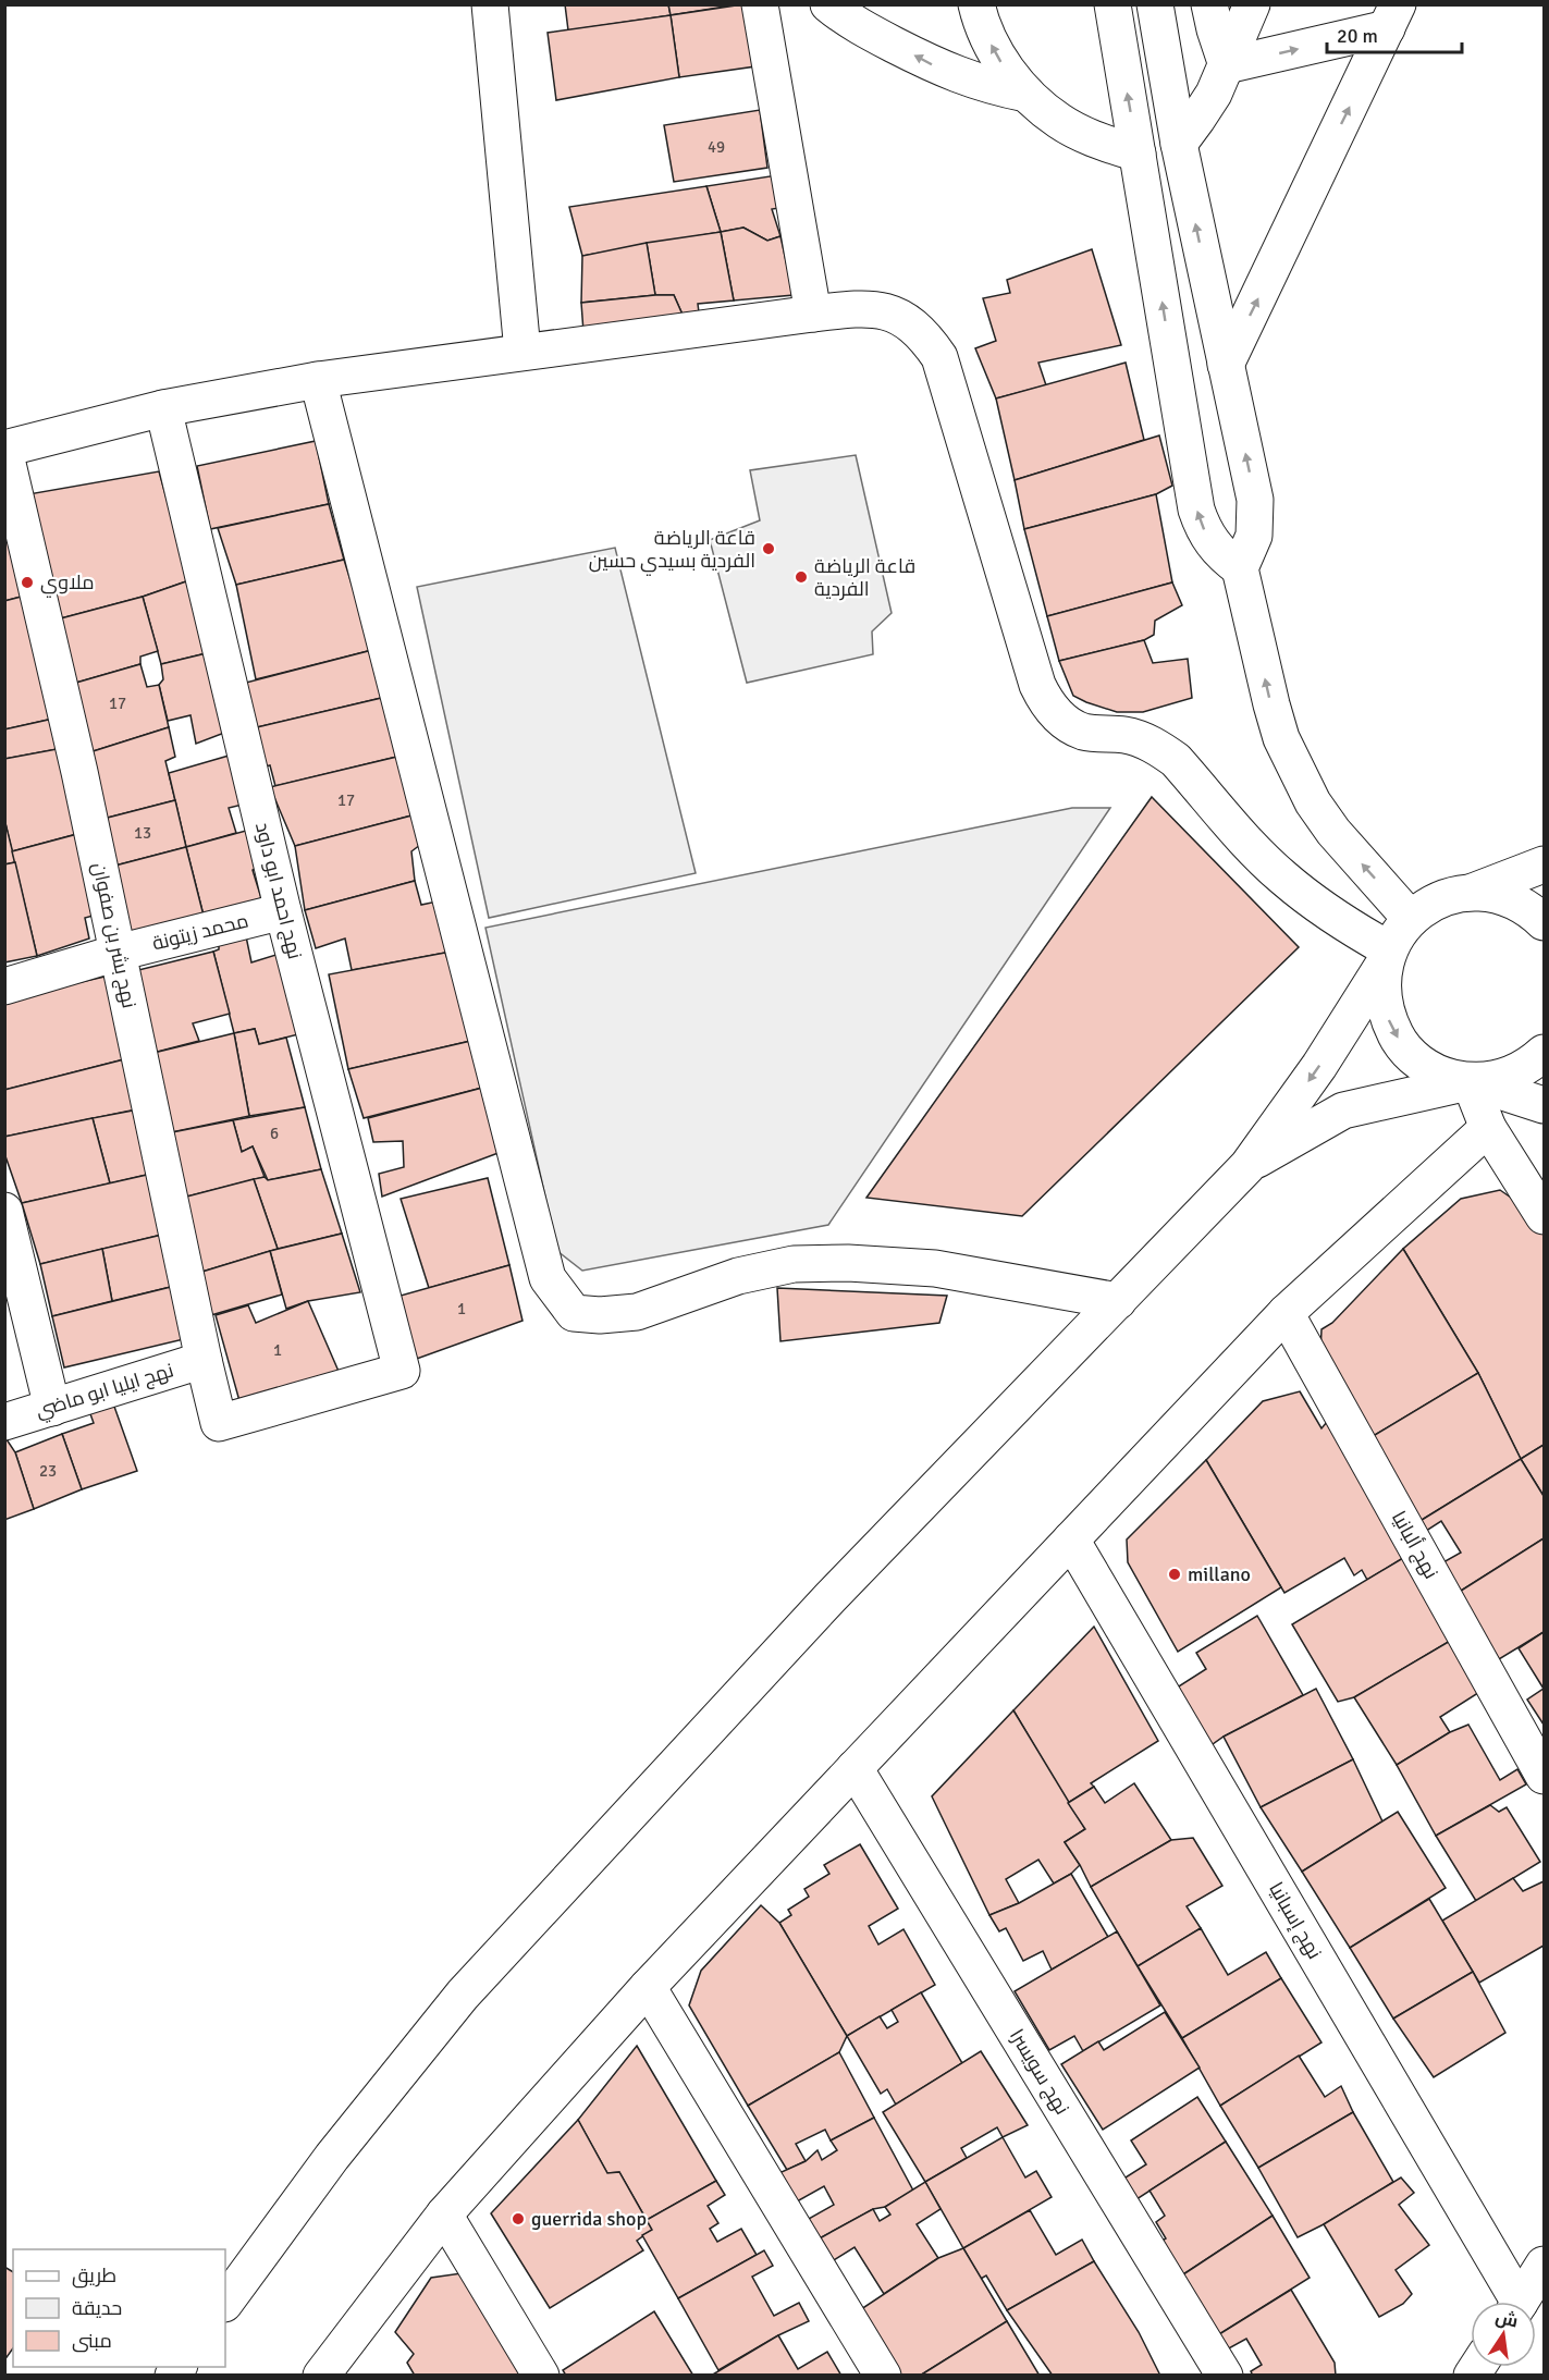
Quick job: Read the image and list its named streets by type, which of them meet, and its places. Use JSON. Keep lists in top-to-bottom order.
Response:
{
  "streets": {
    "main road": [
      "نهج احمد ابو داود",
      "محمد زيتونة",
      "نهج بشر بن صفوان",
      "نهج ايليا ابو ماضي",
      "نهج ألبانيا",
      "نهج إسبانيا",
      "نهج سويسرا"
    ]
  },
  "crossings": [
    ["نهج احمد ابو داود", "محمد زيتونة"],
    ["نهج احمد ابو داود", "نهج بشر بن صفوان"],
    ["محمد زيتونة", "نهج بشر بن صفوان"],
    ["نهج بشر بن صفوان", "نهج ايليا ابو ماضي"]
  ],
  "places": [
    "قاعة الرياضة الفردية بسيدي حسين",
    "قاعة الرياضة الفردية",
    "ملاوي",
    "millano",
    "guerrida shop"
  ],
  "house_numbers": [
    "49",
    "17",
    "17",
    "13",
    "6",
    "1",
    "1",
    "23"
  ],
  "legend": ["طريق", "حديقة", "مبنى"],
  "scale_bar": "20 m",
  "north": "top"
}
